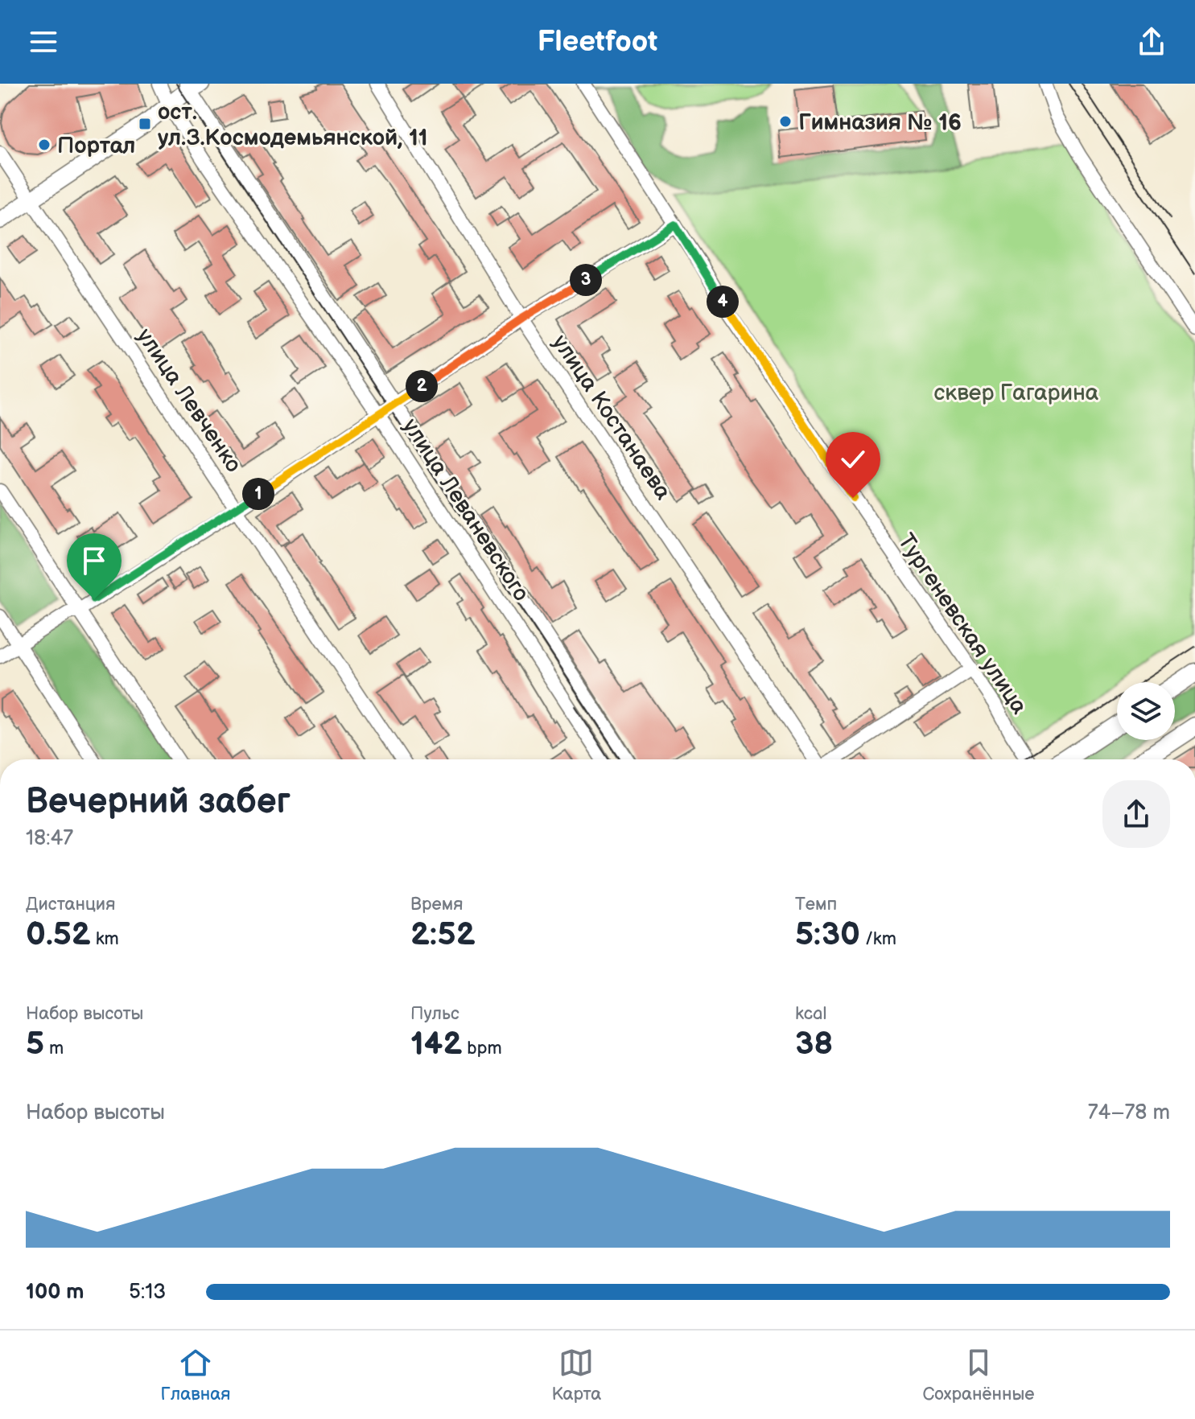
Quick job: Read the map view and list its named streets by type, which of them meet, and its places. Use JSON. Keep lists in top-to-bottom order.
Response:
{
  "streets": {
    "street": [
      "улица Левченко",
      "улица Костанаева",
      "улица Леваневского",
      "Тургеневская улица"
    ]
  },
  "parks": ["сквер Гагарина"],
  "places": {
    "other": ["Гимназия № 16", "Портал"],
    "transit": ["ост. ул.З.Космодемьянской, 11"]
  },
  "page": {
    "header": "Fleetfoot",
    "pins": [
      "3",
      "4",
      "2",
      "1"
    ],
    "heading": ["Вечерний забег", "18:47"],
    "stats": [
      ["Дистанция", "0.52 km"],
      ["Время", "2:52"],
      ["Темп", "5:30 /km"],
      ["Набор высоты", "5 m"],
      ["Пульс", "142 bpm"],
      ["kcal", "38"]
    ],
    "chart": ["Набор высоты", "74–78 m"],
    "list": [
      {
        "name": "100 m",
        "note": "5:13"
      }
    ],
    "tabs": ["Главная", "Карта", "Сохранённые"]
  }
}
